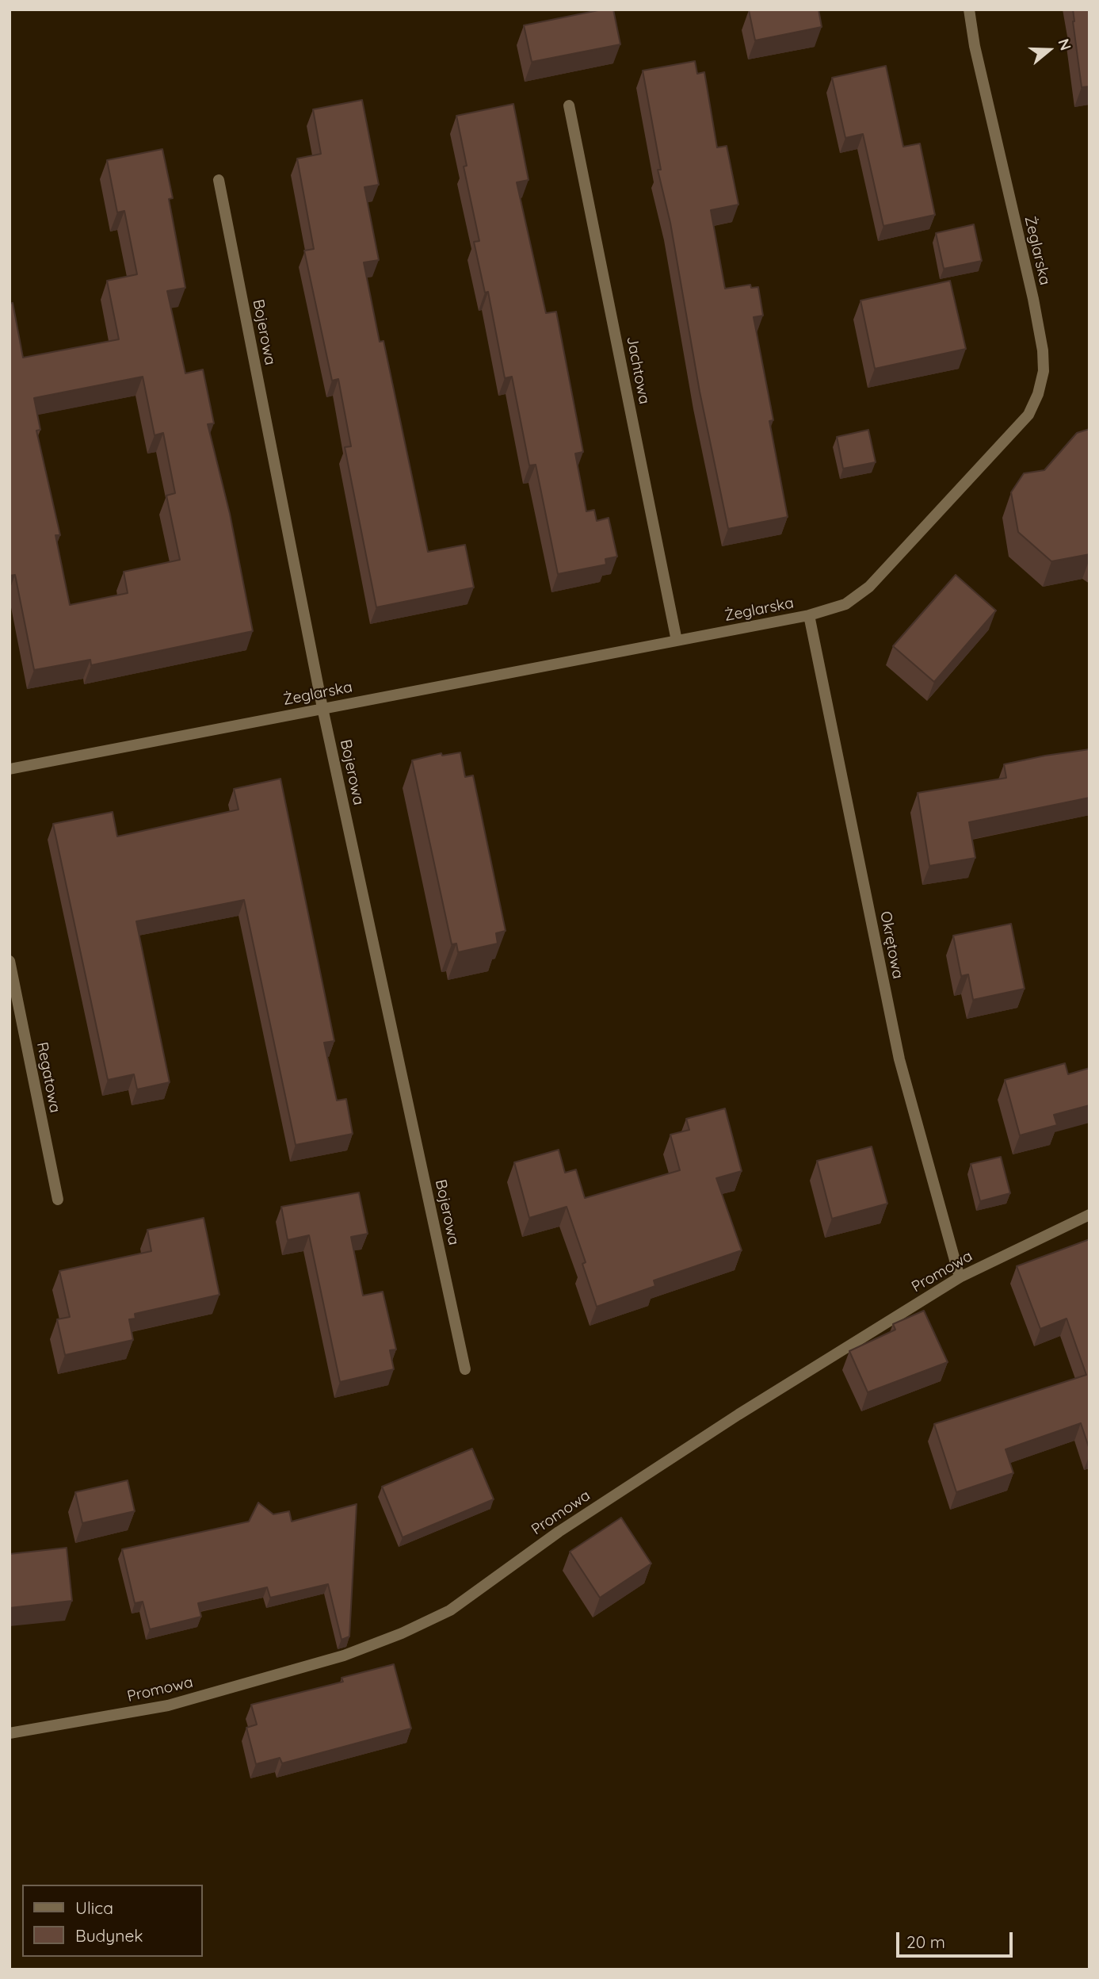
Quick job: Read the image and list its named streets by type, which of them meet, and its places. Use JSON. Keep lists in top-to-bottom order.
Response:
{
  "streets": {
    "street": [
      "Żeglarska",
      "Bojerowa",
      "Jachtowa",
      "Okrętowa",
      "Regatowa",
      "Promowa"
    ]
  },
  "crossings": [
    ["Żeglarska", "Bojerowa"],
    ["Żeglarska", "Jachtowa"],
    ["Żeglarska", "Okrętowa"],
    ["Okrętowa", "Promowa"]
  ],
  "legend": ["Ulica", "Budynek"],
  "scale_bar": "20 m",
  "north": "right"
}
